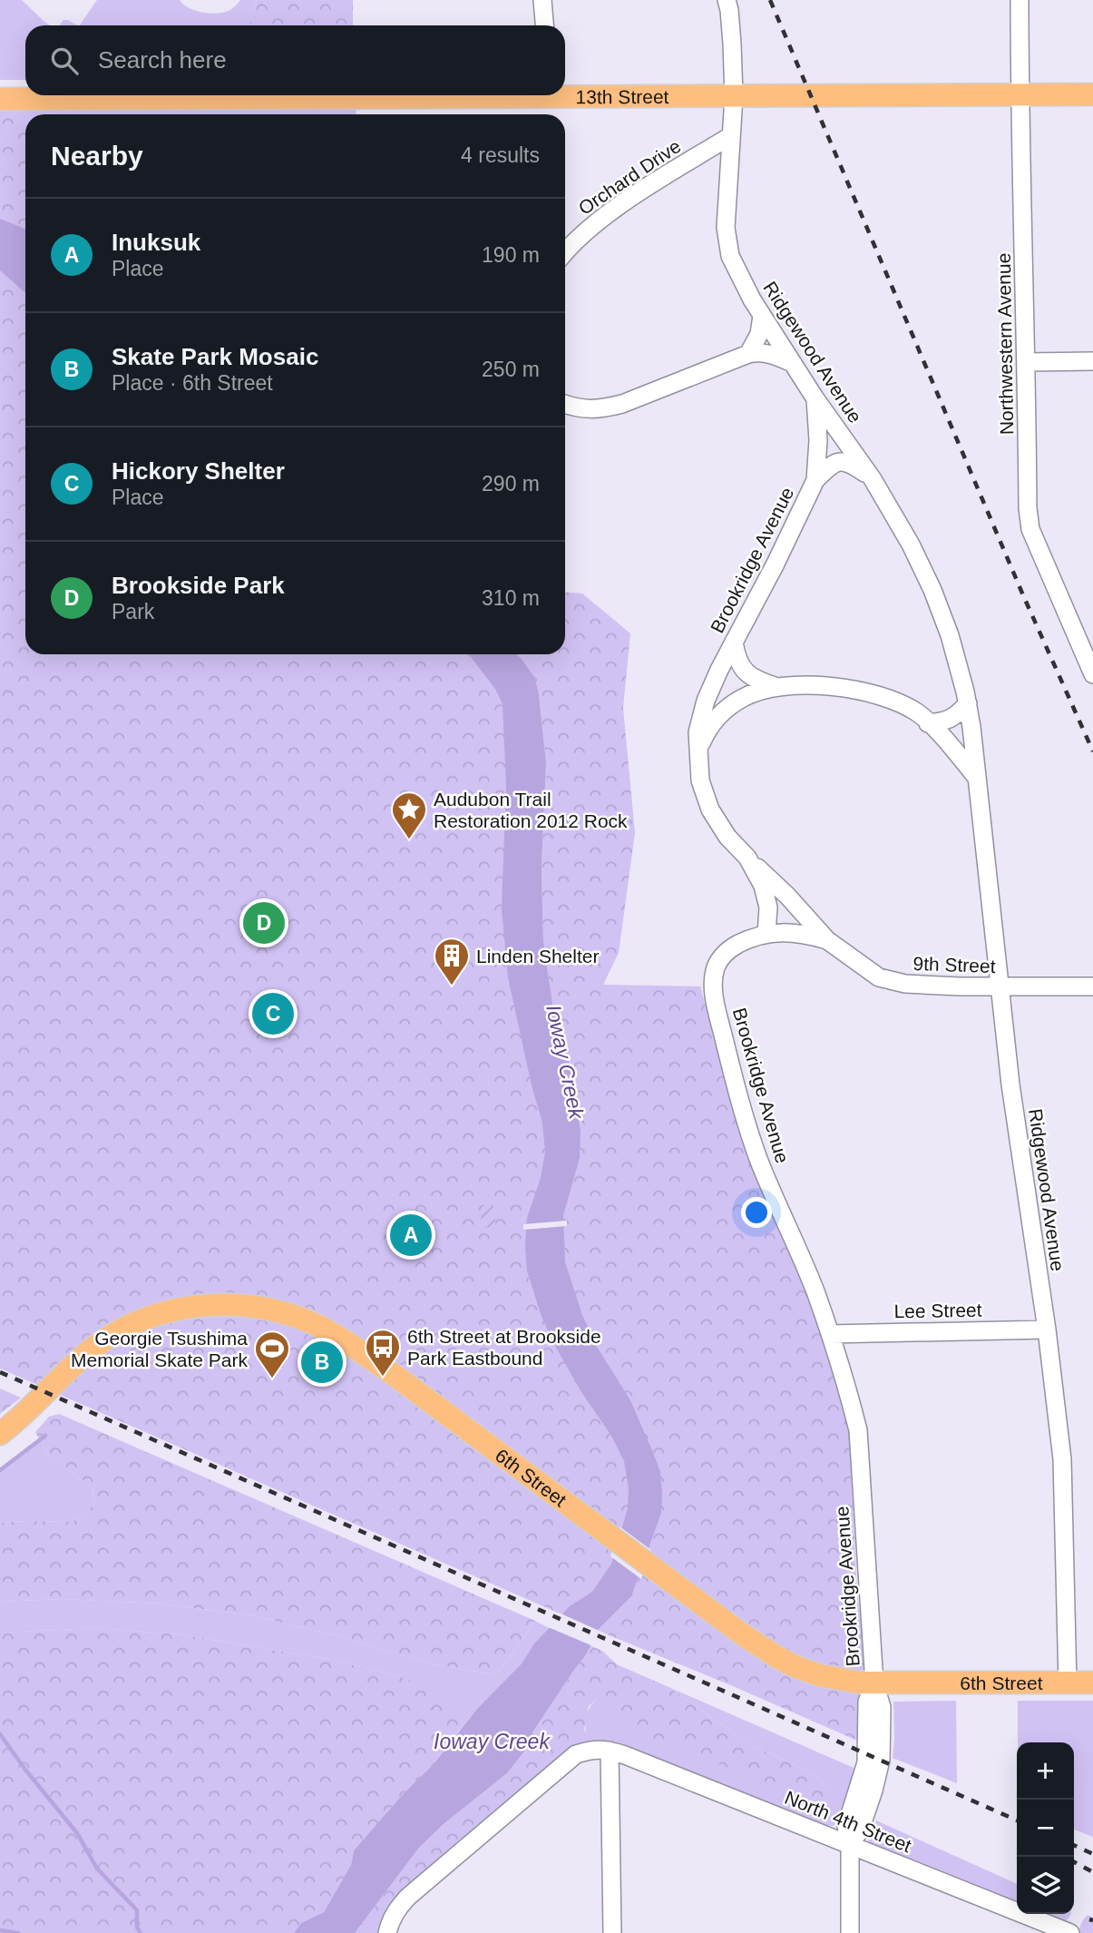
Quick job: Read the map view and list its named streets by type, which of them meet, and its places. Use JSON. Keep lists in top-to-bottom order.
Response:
{
  "streets": {
    "main road": ["13th Street", "6th Street"],
    "street": [
      "Orchard Drive",
      "Northwestern Avenue",
      "Ridgewood Avenue",
      "Brookridge Avenue",
      "9th Street",
      "Lee Street",
      "North 4th Street"
    ]
  },
  "crossings": [
    ["13th Street", "Northwestern Avenue"],
    ["13th Street", "Ridgewood Avenue"],
    ["Orchard Drive", "Ridgewood Avenue"],
    ["Ridgewood Avenue", "Brookridge Avenue"],
    ["Ridgewood Avenue", "9th Street"],
    ["Ridgewood Avenue", "Lee Street"],
    ["Ridgewood Avenue", "6th Street"],
    ["Brookridge Avenue", "9th Street"],
    ["Brookridge Avenue", "Lee Street"],
    ["Brookridge Avenue", "6th Street"],
    ["Brookridge Avenue", "North 4th Street"]
  ],
  "water": ["Ioway Creek"],
  "places": {
    "place": ["Audubon Trail Restoration 2012 Rock"],
    "building": ["Linden Shelter"],
    "bus stop": ["6th Street at Brookside Park Eastbound"],
    "sports": ["Georgie Tsushima Memorial Skate Park"]
  },
  "page": {
    "search": "Search here",
    "heading": ["Nearby", "4 results"],
    "list": [
      {
        "mark": "A",
        "name": "Inuksuk",
        "note": "Place",
        "value": "190 m"
      },
      {
        "mark": "B",
        "name": "Skate Park Mosaic",
        "note": "Place · 6th Street",
        "value": "250 m"
      },
      {
        "mark": "C",
        "name": "Hickory Shelter",
        "note": "Place",
        "value": "290 m"
      },
      {
        "mark": "D",
        "name": "Brookside Park",
        "note": "Park",
        "value": "310 m"
      }
    ],
    "pins": [
      "D",
      "C",
      "A",
      "B"
    ],
    "map_buttons": ["+", "−"]
  }
}
